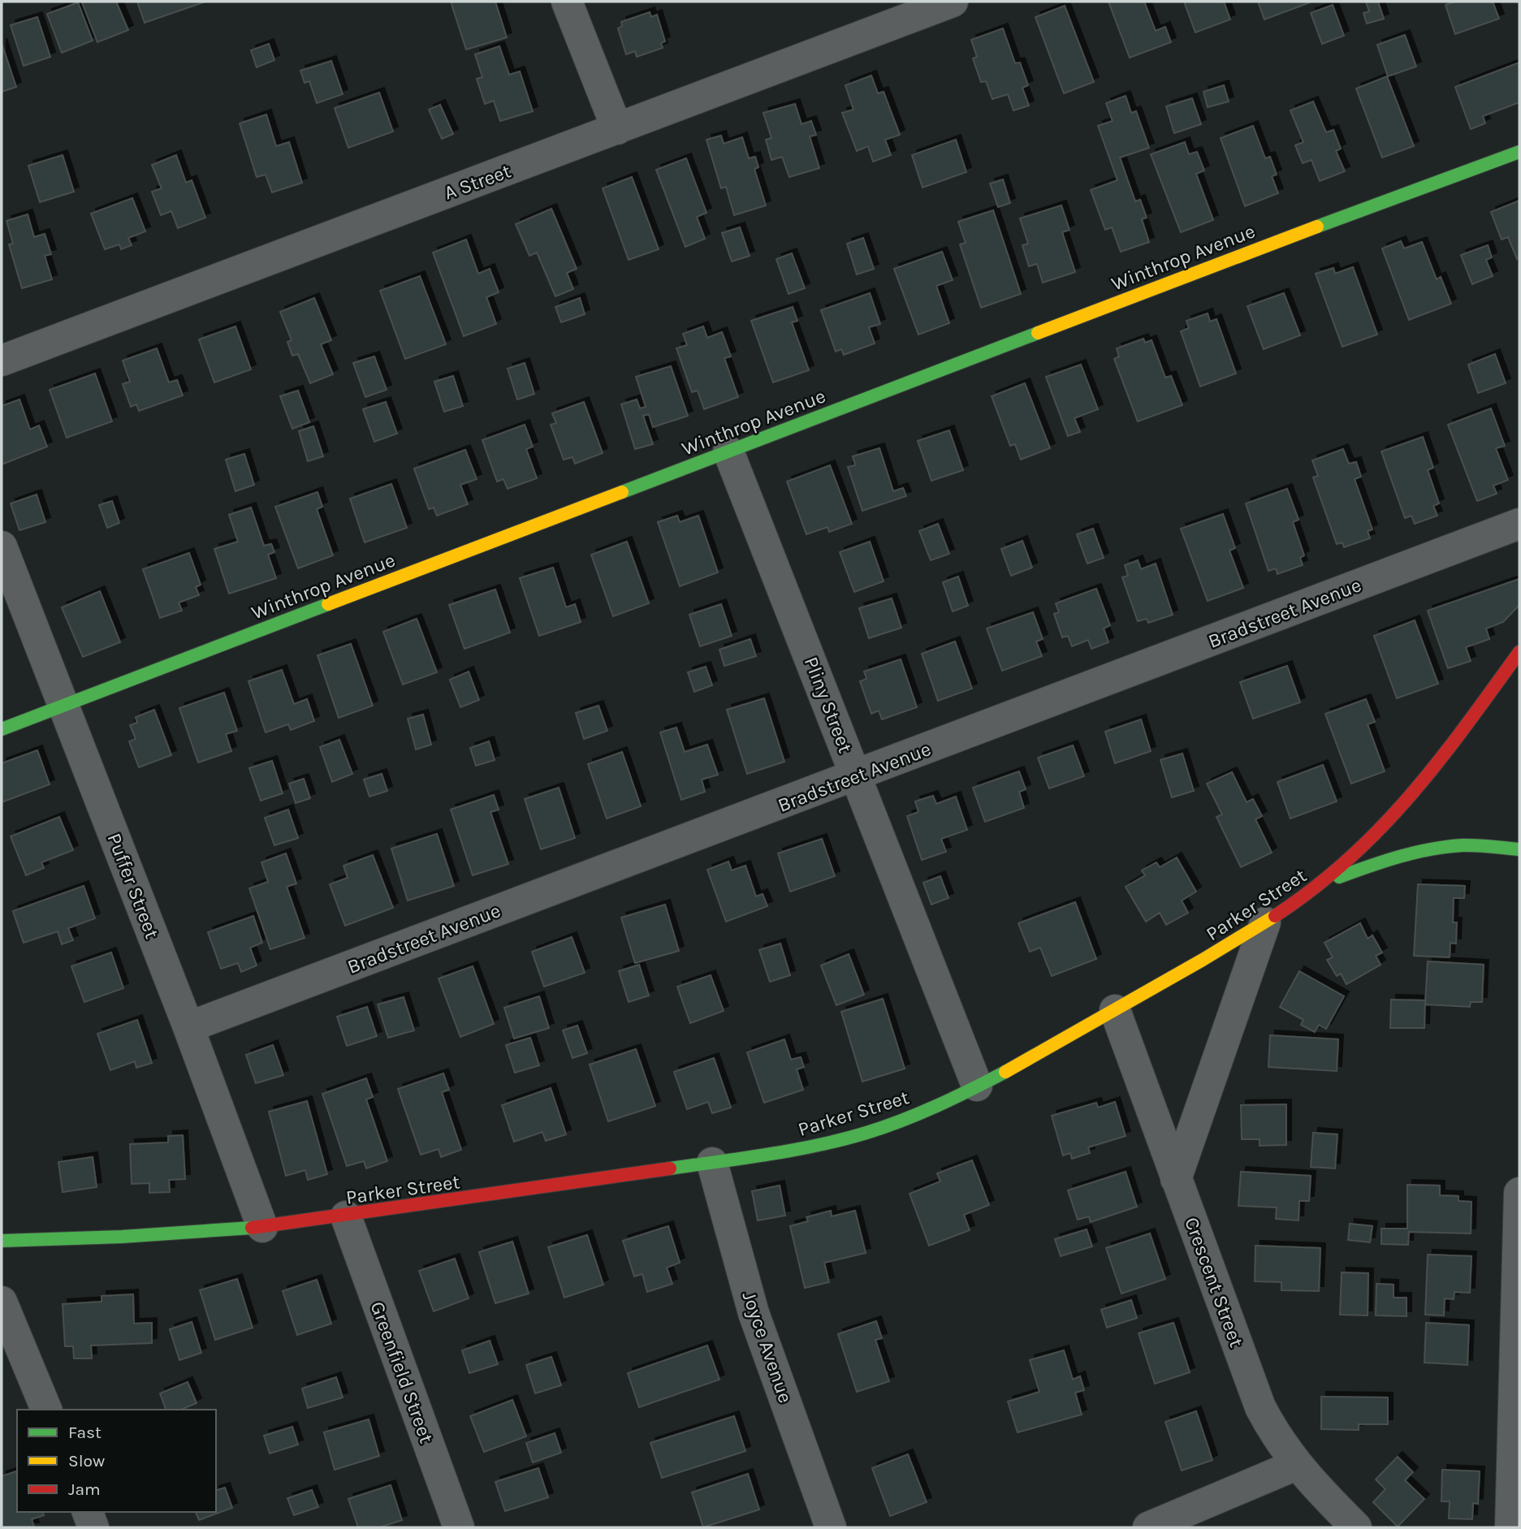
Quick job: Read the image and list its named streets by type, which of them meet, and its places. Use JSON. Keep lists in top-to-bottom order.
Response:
{
  "streets": {
    "street": [
      "A Street",
      "Winthrop Avenue",
      "Bradstreet Avenue",
      "Pliny Street",
      "Puffer Street",
      "Parker Street",
      "Crescent Street",
      "Joyce Avenue",
      "Greenfield Street"
    ]
  },
  "crossings": [
    ["Winthrop Avenue", "Pliny Street"],
    ["Winthrop Avenue", "Puffer Street"],
    ["Bradstreet Avenue", "Pliny Street"],
    ["Bradstreet Avenue", "Puffer Street"],
    ["Pliny Street", "Parker Street"],
    ["Puffer Street", "Parker Street"],
    ["Parker Street", "Crescent Street"],
    ["Parker Street", "Joyce Avenue"],
    ["Parker Street", "Greenfield Street"]
  ],
  "legend": ["Fast", "Slow", "Jam"]
}
